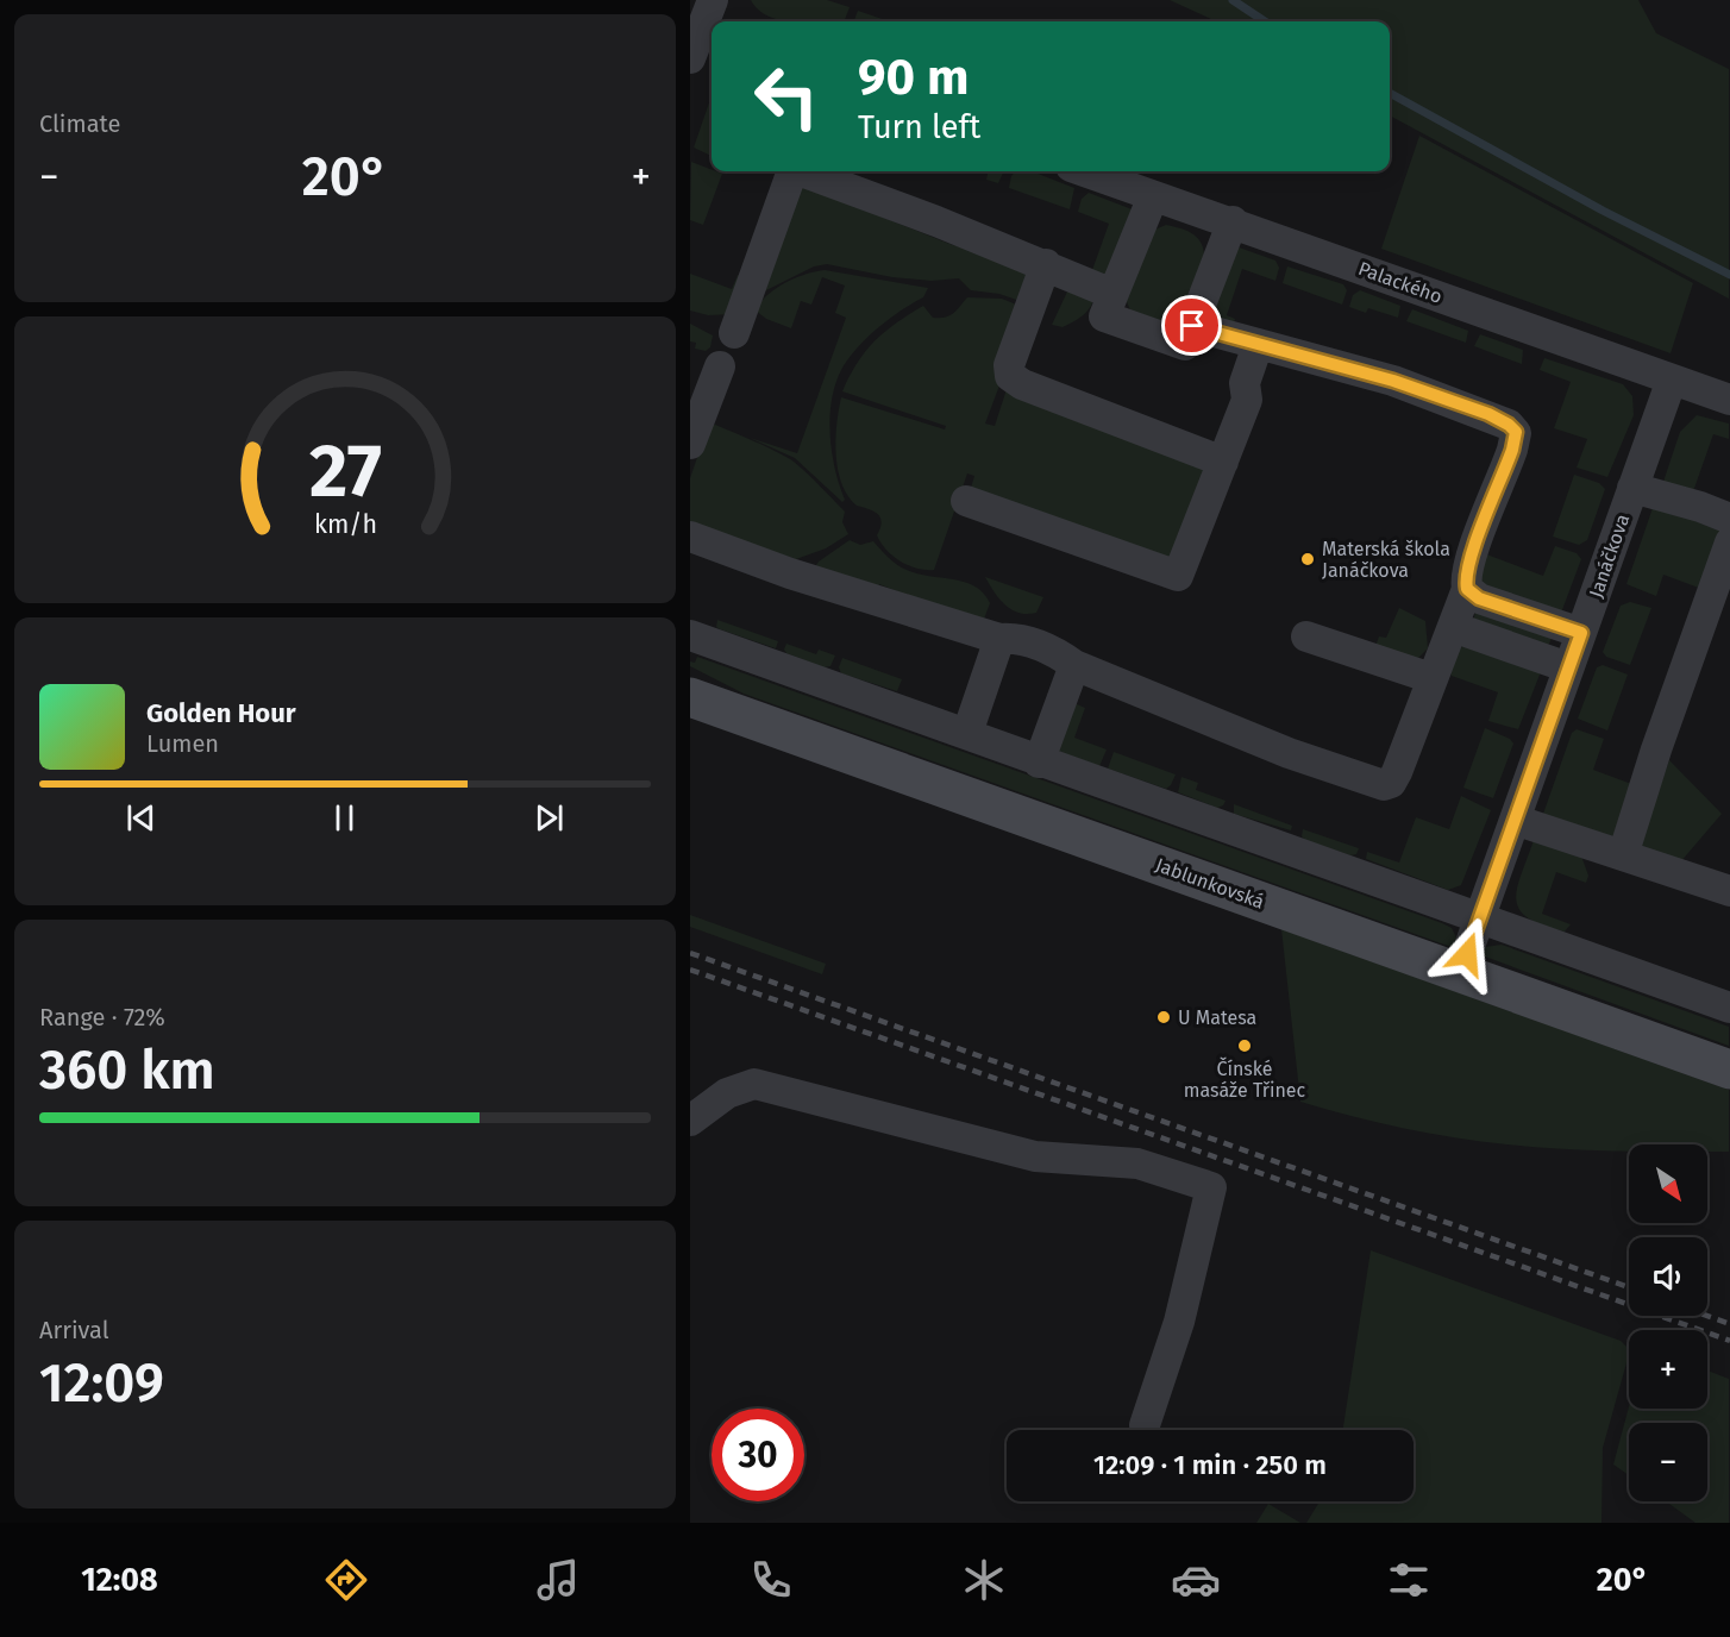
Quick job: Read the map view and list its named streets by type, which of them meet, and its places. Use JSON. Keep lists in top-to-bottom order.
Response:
{
  "streets": {
    "main road": ["Jablunkovská"],
    "street": ["Palackého", "Janáčkova"]
  },
  "crossings": [
    ["Palackého", "Janáčkova"],
    ["Janáčkova", "Jablunkovská"]
  ],
  "places": ["Materská škola Janáčkova", "U Matesa", "Čínské masáže Třinec"],
  "north": "bottom right",
  "page": {
    "tile": [
      "Climate",
      ["Range · 72%", "360 km"],
      ["Arrival", "12:09"]
    ],
    "turn": ["90 m", "Turn left"],
    "heat": ["−", "20°", "+"],
    "song": ["Golden Hour", "Lumen"],
    "map_buttons": ["+", "−"],
    "limit": "30",
    "trip": "12:09 · 1 min · 250 m",
    "tabs": ["12:08", "20°"],
    "gauge": ["27", "km/h"]
  }
}
